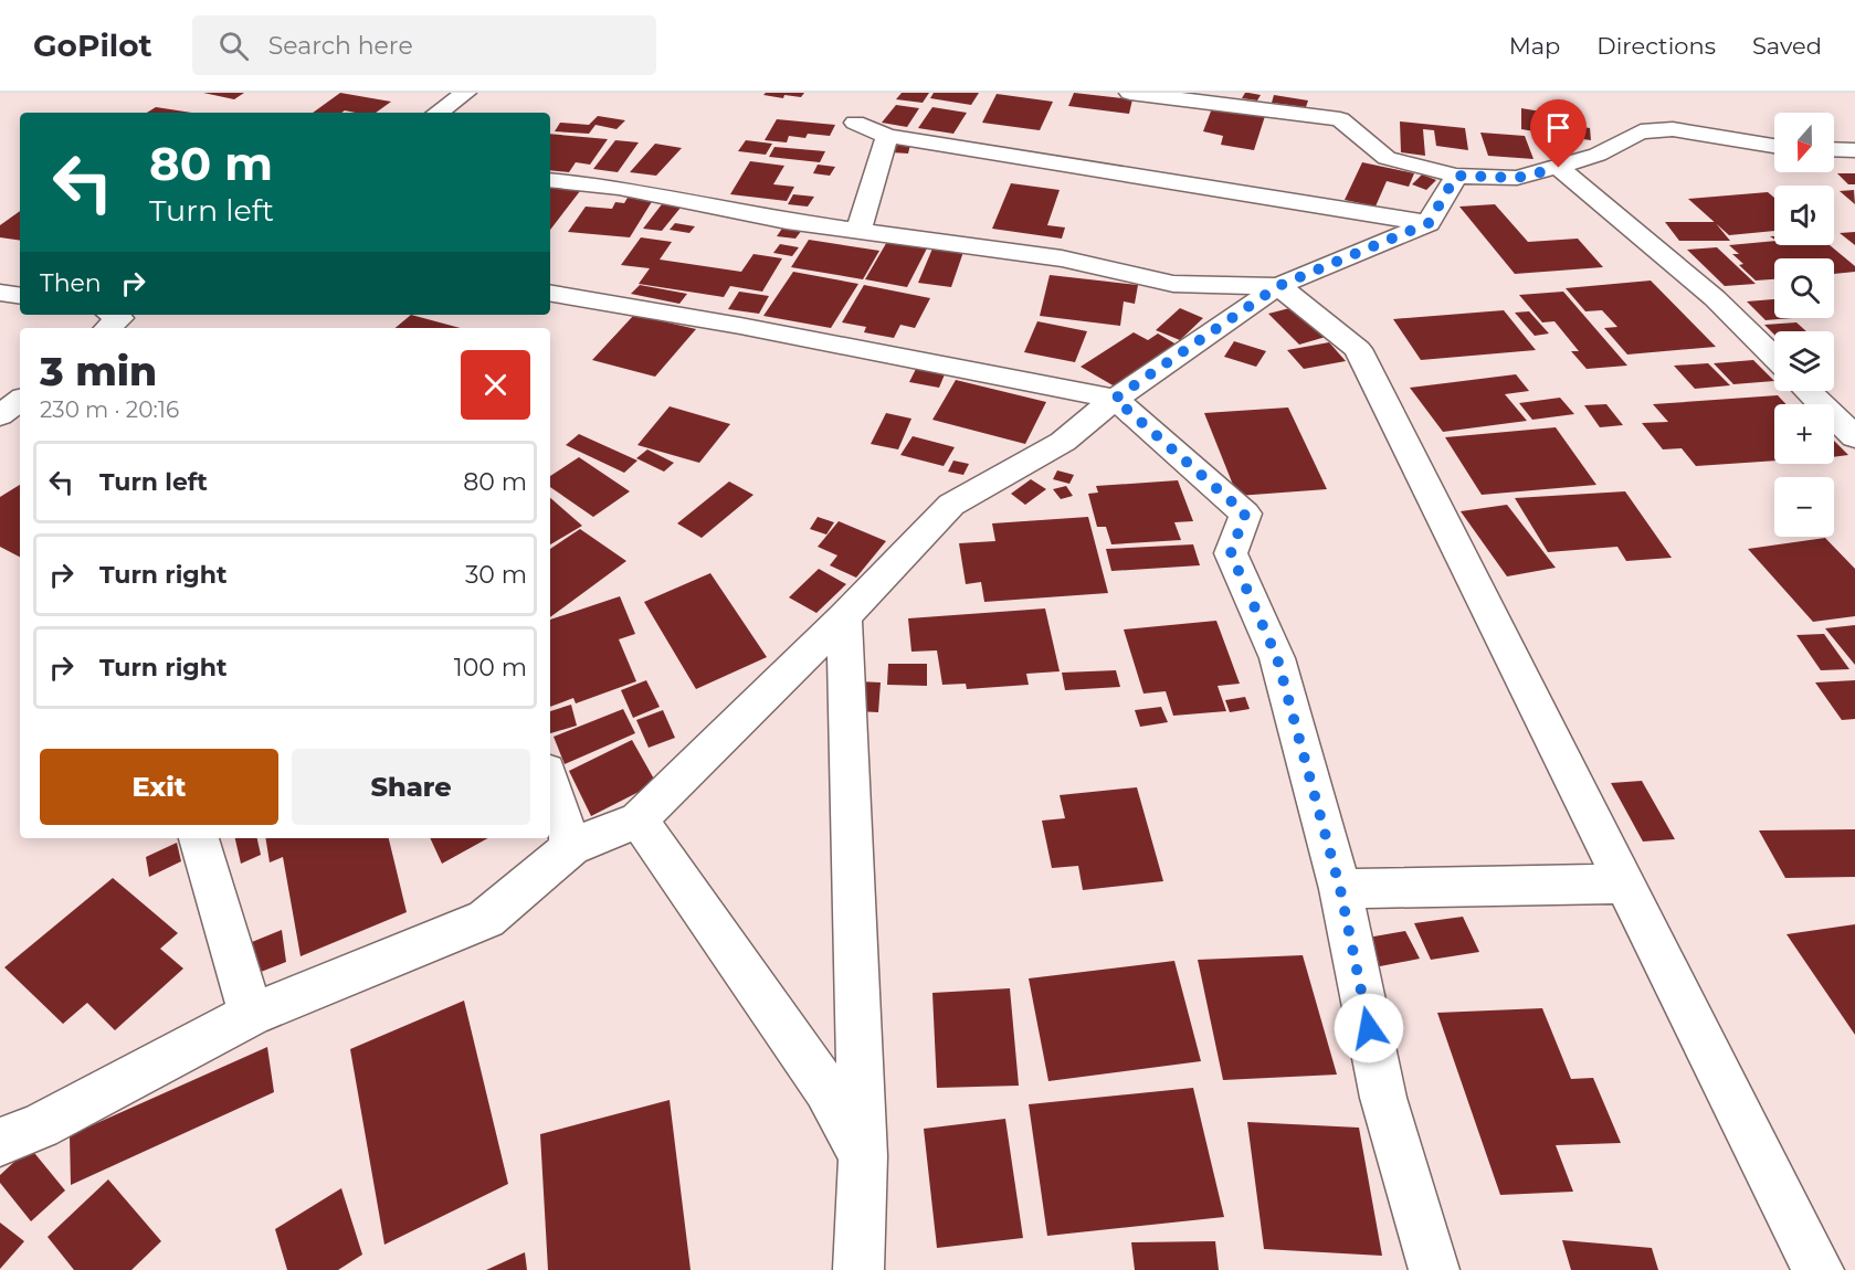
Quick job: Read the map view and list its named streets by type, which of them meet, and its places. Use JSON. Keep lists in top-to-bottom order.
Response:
{
  "north": "bottom",
  "page": {
    "header": "GoPilot",
    "search": "Search here",
    "nav": ["Map", "Directions", "Saved"],
    "map_buttons": ["+", "−"],
    "turn": ["80 m", "Turn left"],
    "then": "Then",
    "heading": ["3 min", "230 m · 20:16"],
    "list": [
      {
        "name": "Turn left",
        "value": "80 m"
      },
      {
        "name": "Turn right",
        "value": "30 m"
      },
      {
        "name": "Turn right",
        "value": "100 m"
      }
    ],
    "buttons": ["Exit", "Share"]
  }
}
